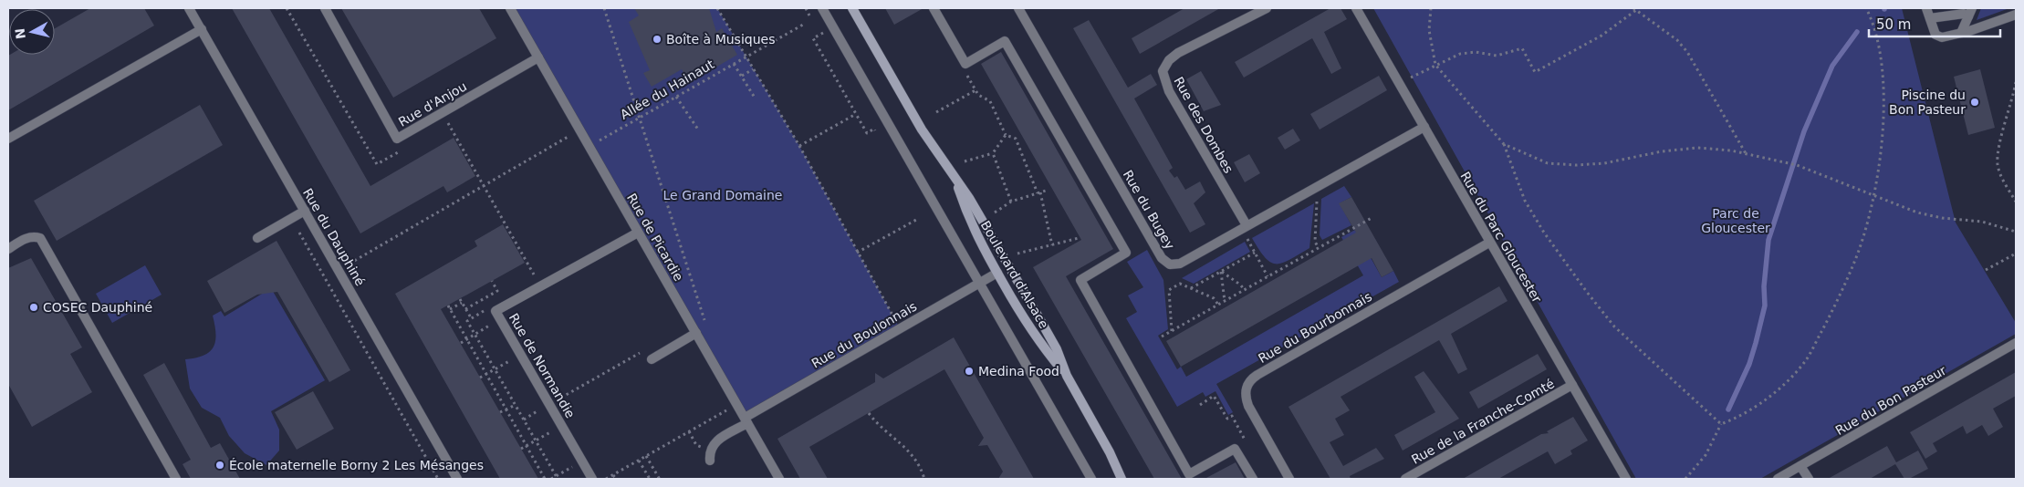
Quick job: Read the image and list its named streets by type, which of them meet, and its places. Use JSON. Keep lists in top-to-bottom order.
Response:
{
  "streets": {
    "street": [
      "Rue d'Anjou",
      "Rue des Dombes",
      "Rue du Bugey",
      "Rue du Dauphiné",
      "Rue de Picardie",
      "Rue du Parc Gloucester",
      "Boulevard d'Alsace",
      "Rue du Bourbonnais",
      "Rue du Boulonnais",
      "Rue de Normandie",
      "Rue du Bon Pasteur",
      "Rue de la Franche-Comté"
    ],
    "path": ["Allée du Hainaut"]
  },
  "crossings": [
    ["Allée du Hainaut", "Rue de Picardie"],
    ["Rue d'Anjou", "Rue de Picardie"],
    ["Rue des Dombes", "Rue du Bugey"],
    ["Rue du Bugey", "Rue du Parc Gloucester"],
    ["Rue de Picardie", "Rue du Boulonnais"],
    ["Rue de Picardie", "Rue de Normandie"],
    ["Rue du Parc Gloucester", "Rue du Bourbonnais"],
    ["Rue du Parc Gloucester", "Rue de la Franche-Comté"],
    ["Boulevard d'Alsace", "Rue du Boulonnais"]
  ],
  "parks": ["Le Grand Domaine", "Parc de Gloucester"],
  "places": [
    "Boîte à Musiques",
    "Piscine du Bon Pasteur",
    "COSEC Dauphiné",
    "Medina Food",
    "École maternelle Borny 2 Les Mésanges"
  ],
  "scale_bar": "50 m",
  "north": "left"
}
